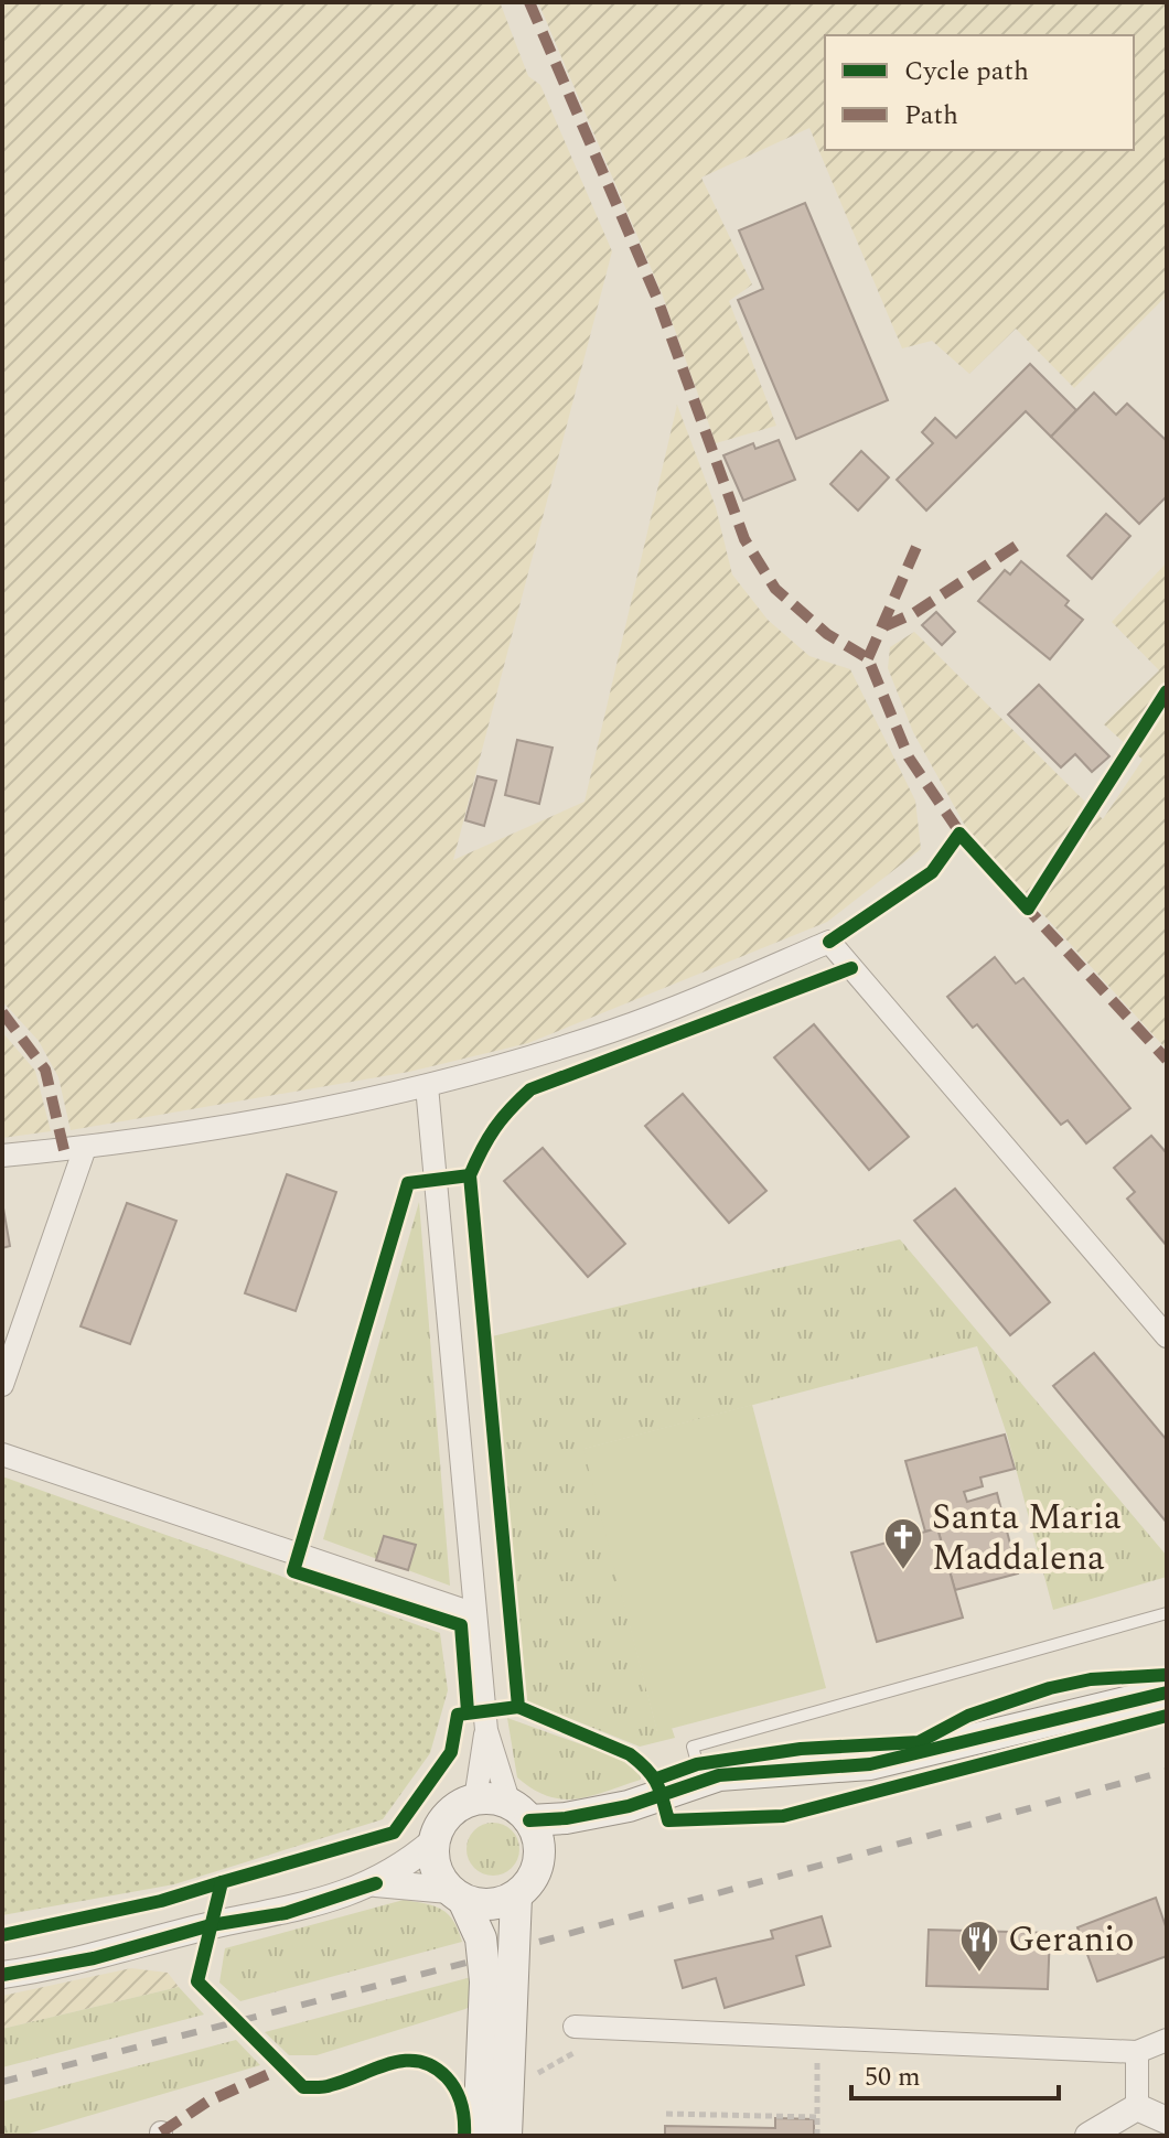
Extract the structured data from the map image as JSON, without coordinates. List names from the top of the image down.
{
  "places": {
    "church": ["Santa Maria Maddalena"],
    "restaurant": ["Geranio"]
  },
  "legend": ["Cycle path", "Path"],
  "scale_bar": "50 m"
}
